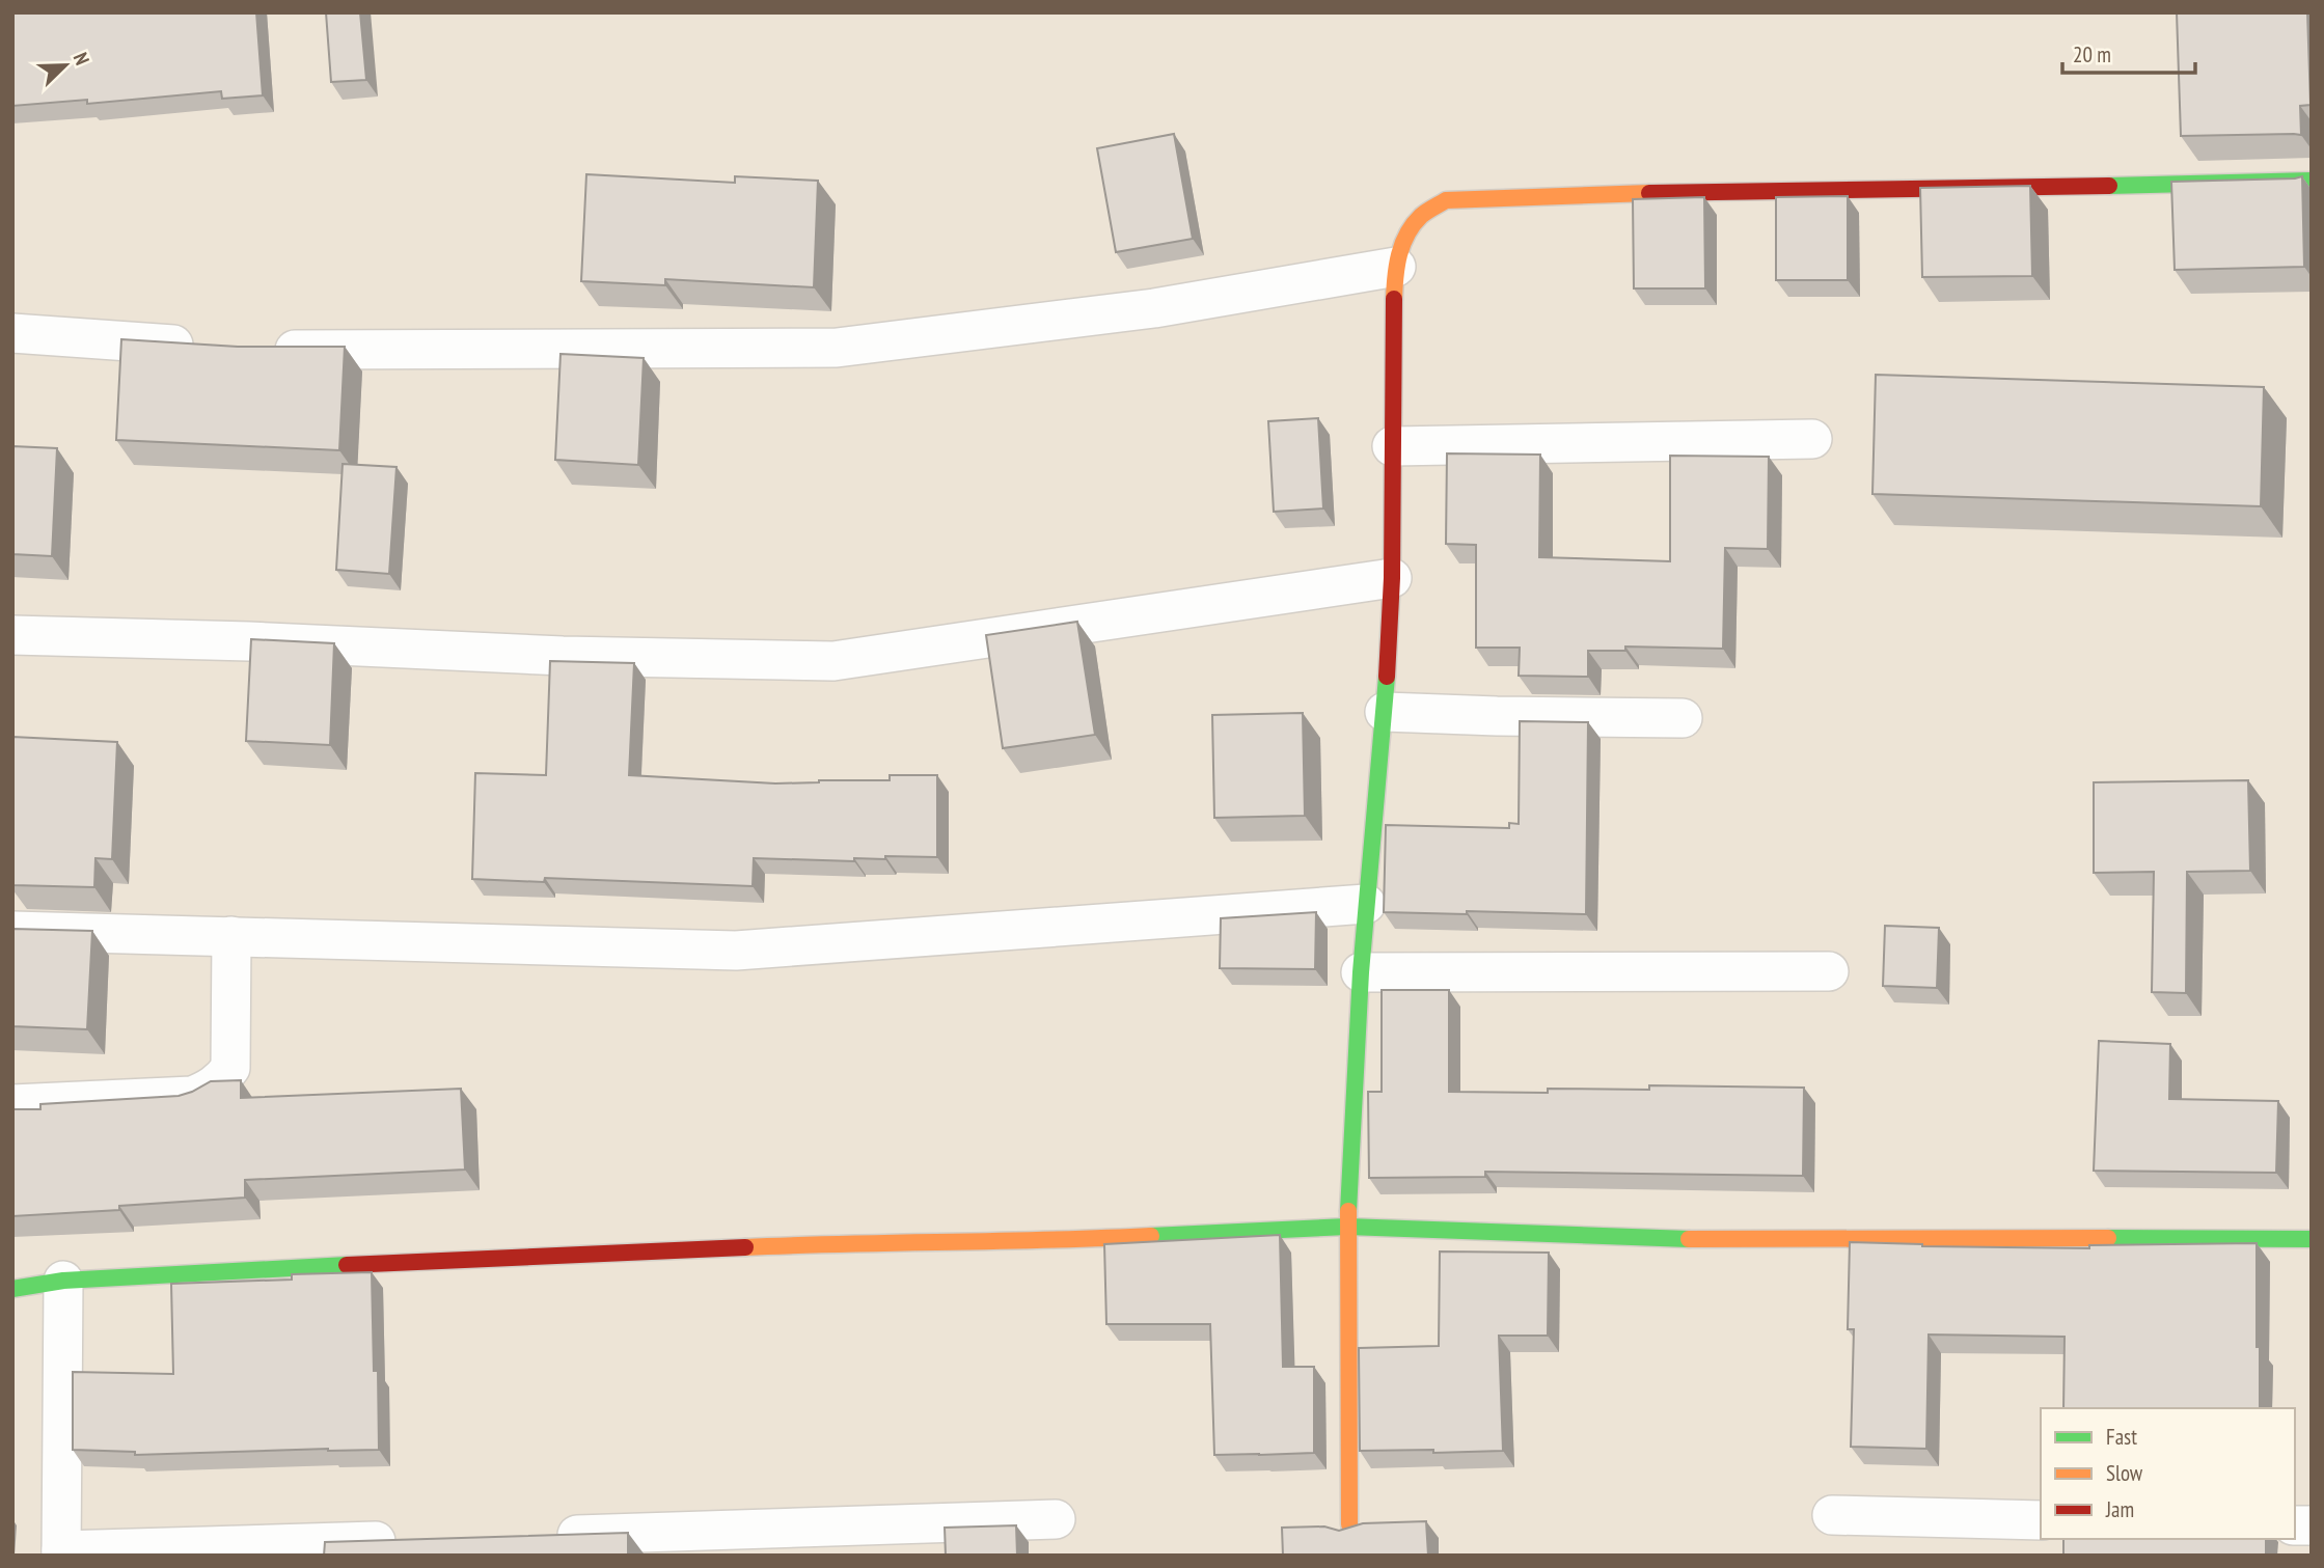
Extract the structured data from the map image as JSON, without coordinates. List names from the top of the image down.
{
  "legend": ["Fast", "Slow", "Jam"],
  "scale_bar": "20 m",
  "north": "top right"
}
